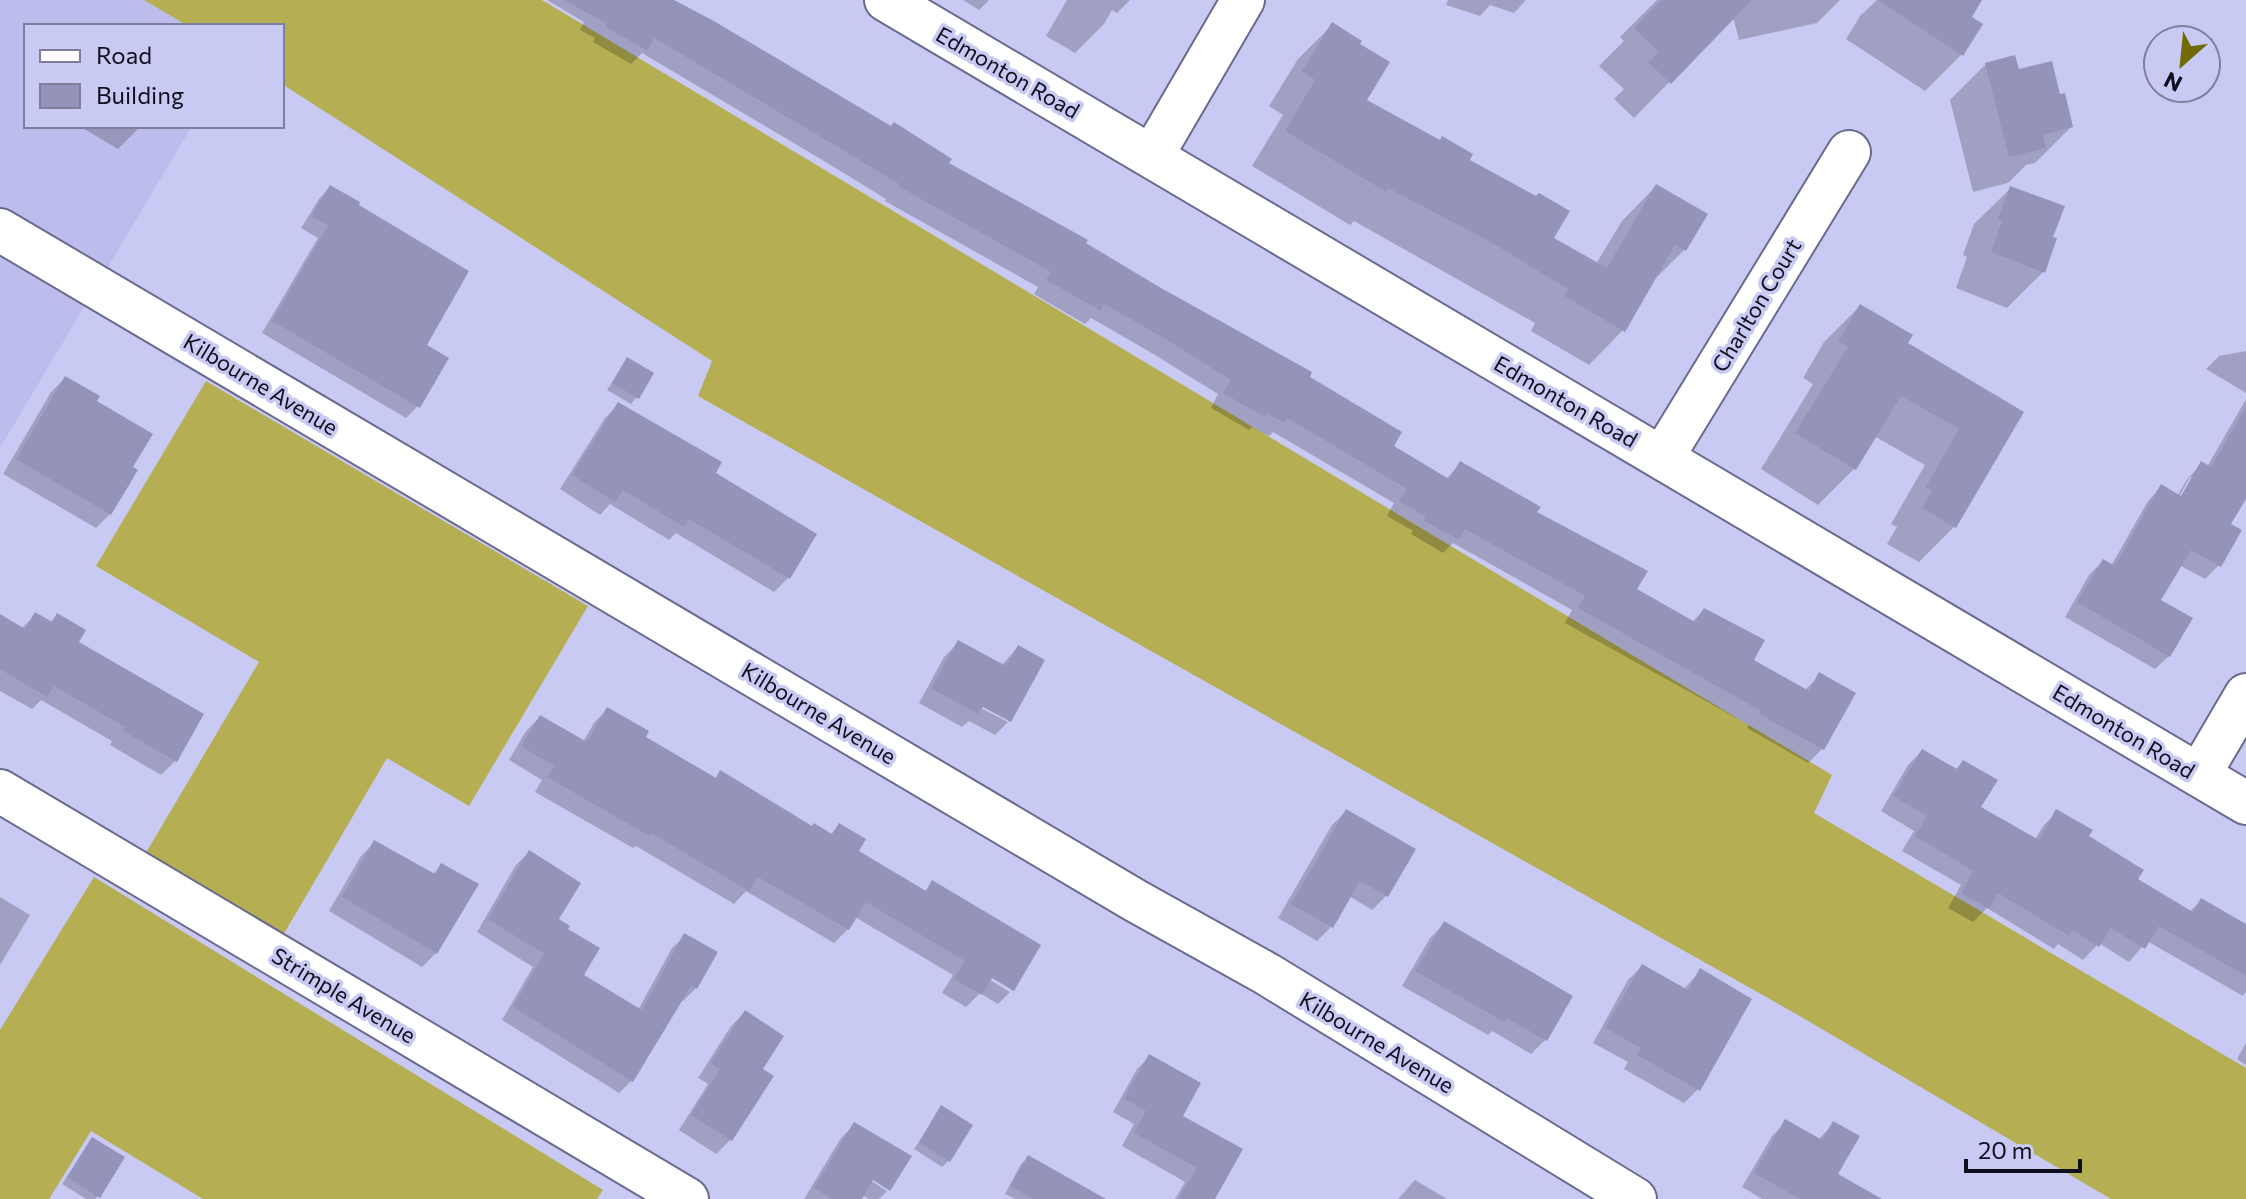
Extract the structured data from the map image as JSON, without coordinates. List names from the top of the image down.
{
  "streets": {
    "street": [
      "Edmonton Road",
      "Charlton Court",
      "Kilbourne Avenue",
      "Strimple Avenue"
    ]
  },
  "crossings": [
    ["Edmonton Road", "Charlton Court"]
  ],
  "legend": ["Road", "Building"],
  "scale_bar": "20 m",
  "north": "bottom left"
}
